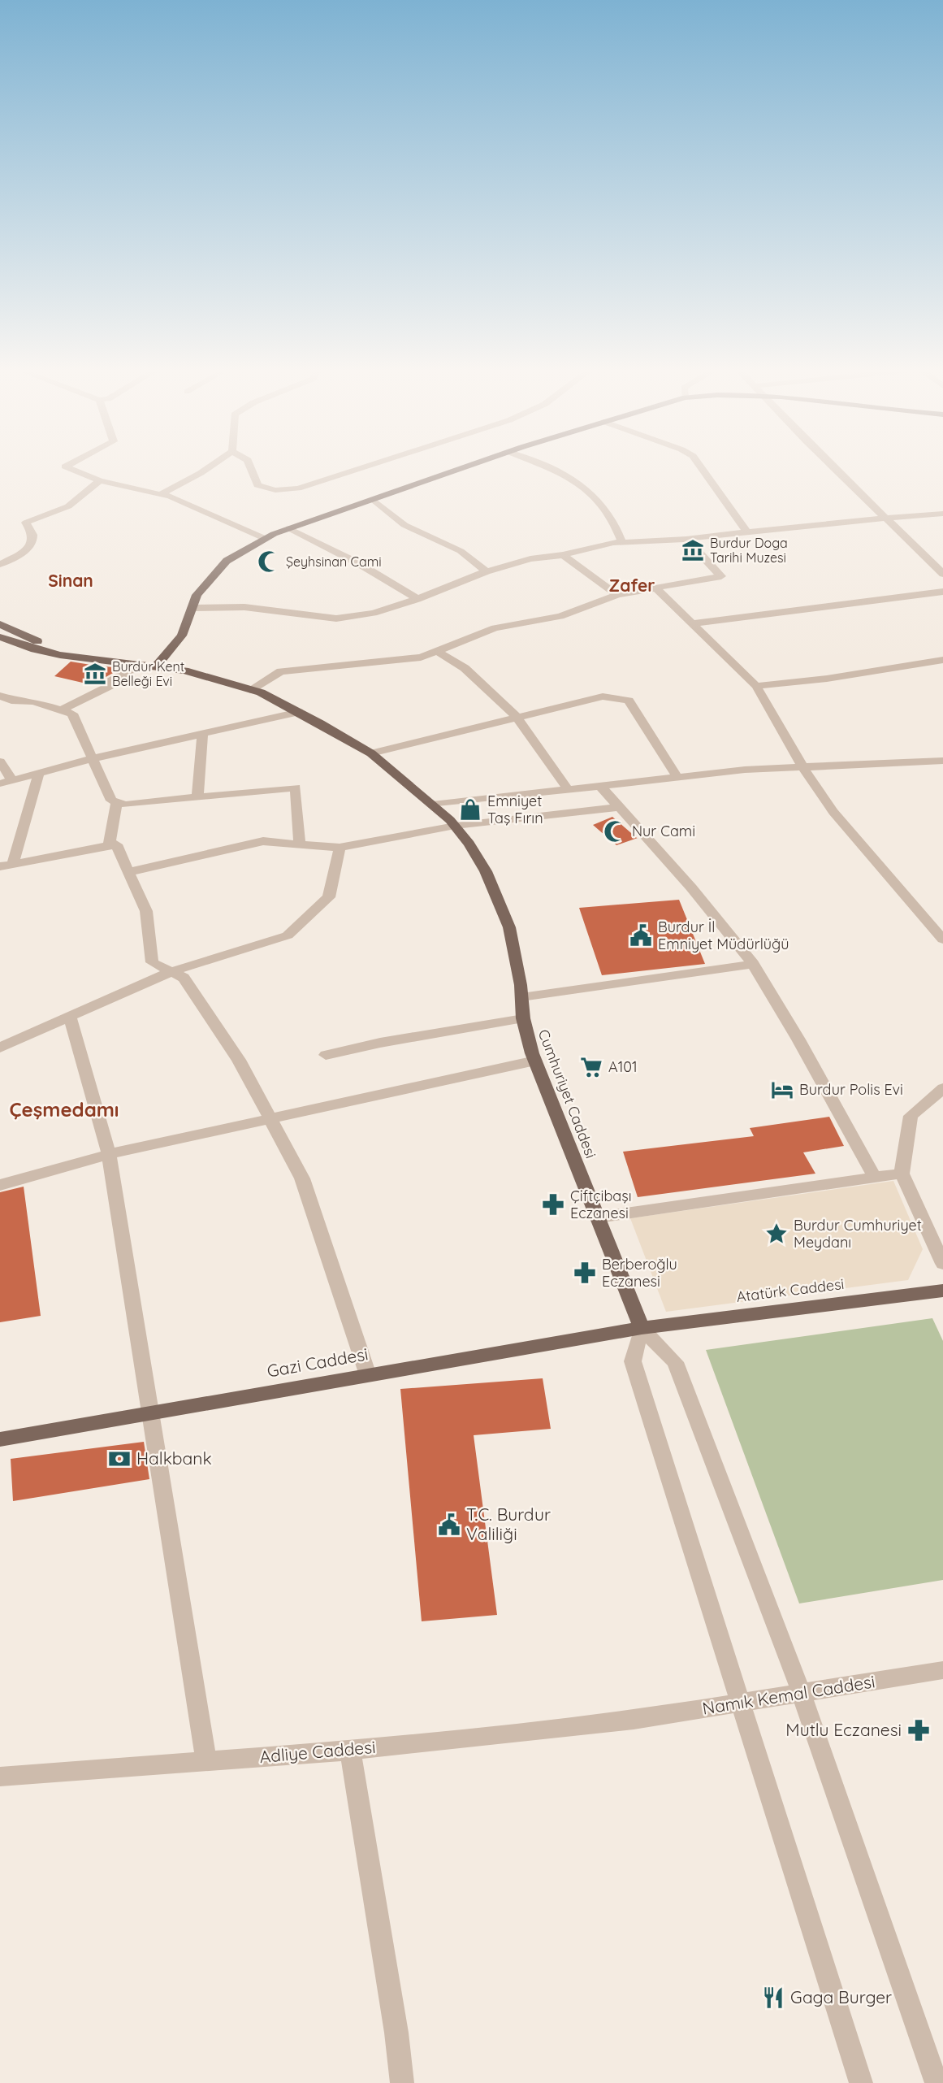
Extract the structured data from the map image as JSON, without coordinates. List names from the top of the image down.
{
  "streets": {
    "main road": ["Cumhuriyet Caddesi", "Atatürk Caddesi", "Gazi Caddesi"],
    "street": ["Namık Kemal Caddesi", "Adliye Caddesi"]
  },
  "crossings": [
    ["Cumhuriyet Caddesi", "Atatürk Caddesi"],
    ["Cumhuriyet Caddesi", "Gazi Caddesi"],
    ["Atatürk Caddesi", "Gazi Caddesi"],
    ["Namık Kemal Caddesi", "Adliye Caddesi"]
  ],
  "districts": ["Sinan", "Zafer", "Çeşmedamı"],
  "places": {
    "museum": ["Burdur Doga Tarihi Muzesi", "Burdur Kent Belleği Evi"],
    "mosque": ["Şeyhsinan Cami", "Nur Cami"],
    "shop": ["Emniyet Taş Fırın"],
    "public building": ["Burdur İl Emniyet Müdürlüğü", "T.C. Burdur Valiliği"],
    "supermarket": ["A101"],
    "hotel": ["Burdur Polis Evi"],
    "pharmacy": ["Çiftçibaşı Eczanesi", "Berberoğlu Eczanesi", "Mutlu Eczanesi"],
    "place": ["Burdur Cumhuriyet Meydanı"],
    "bank": ["Halkbank"],
    "restaurant": ["Gaga Burger"]
  }
}
